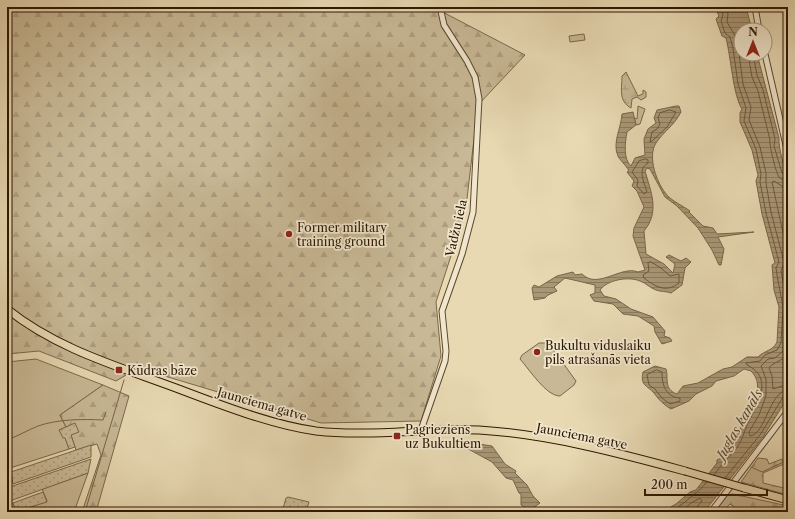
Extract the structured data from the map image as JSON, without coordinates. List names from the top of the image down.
{
  "streets": {
    "main road": ["Jaunciema gatve"],
    "street": ["Vadžu iela"]
  },
  "crossings": [
    ["Vadžu iela", "Jaunciema gatve"]
  ],
  "water": ["Juglas kanāls"],
  "places": {
    "other": ["Former military training ground", "Bukultu viduslaiku pils atrašanās vieta"],
    "transit": ["Kūdras bāze", "Pagrieziens uz Bukultiem"]
  },
  "scale_bar": "200 m",
  "north": "top"
}
